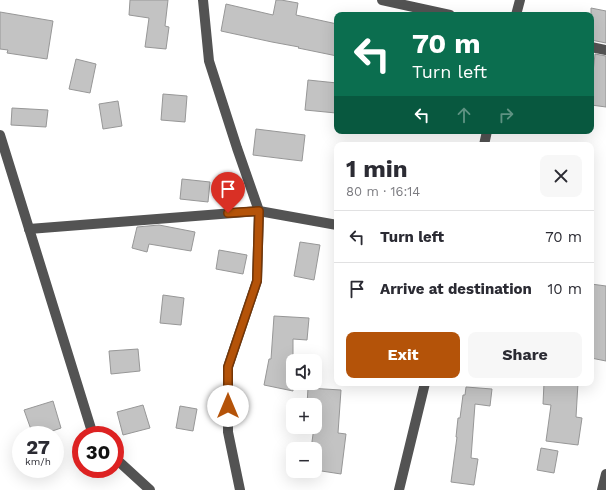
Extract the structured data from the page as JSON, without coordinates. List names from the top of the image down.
{
  "page": {
    "turn": ["70 m", "Turn left"],
    "heading": ["1 min", "80 m · 16:14"],
    "list": [
      {
        "name": "Turn left",
        "value": "70 m"
      },
      {
        "name": "Arrive at destination",
        "value": "10 m"
      }
    ],
    "buttons": ["Exit", "Share"],
    "map_buttons": ["+", "−"],
    "speed": "27 km/h",
    "limit": "30"
  }
}
